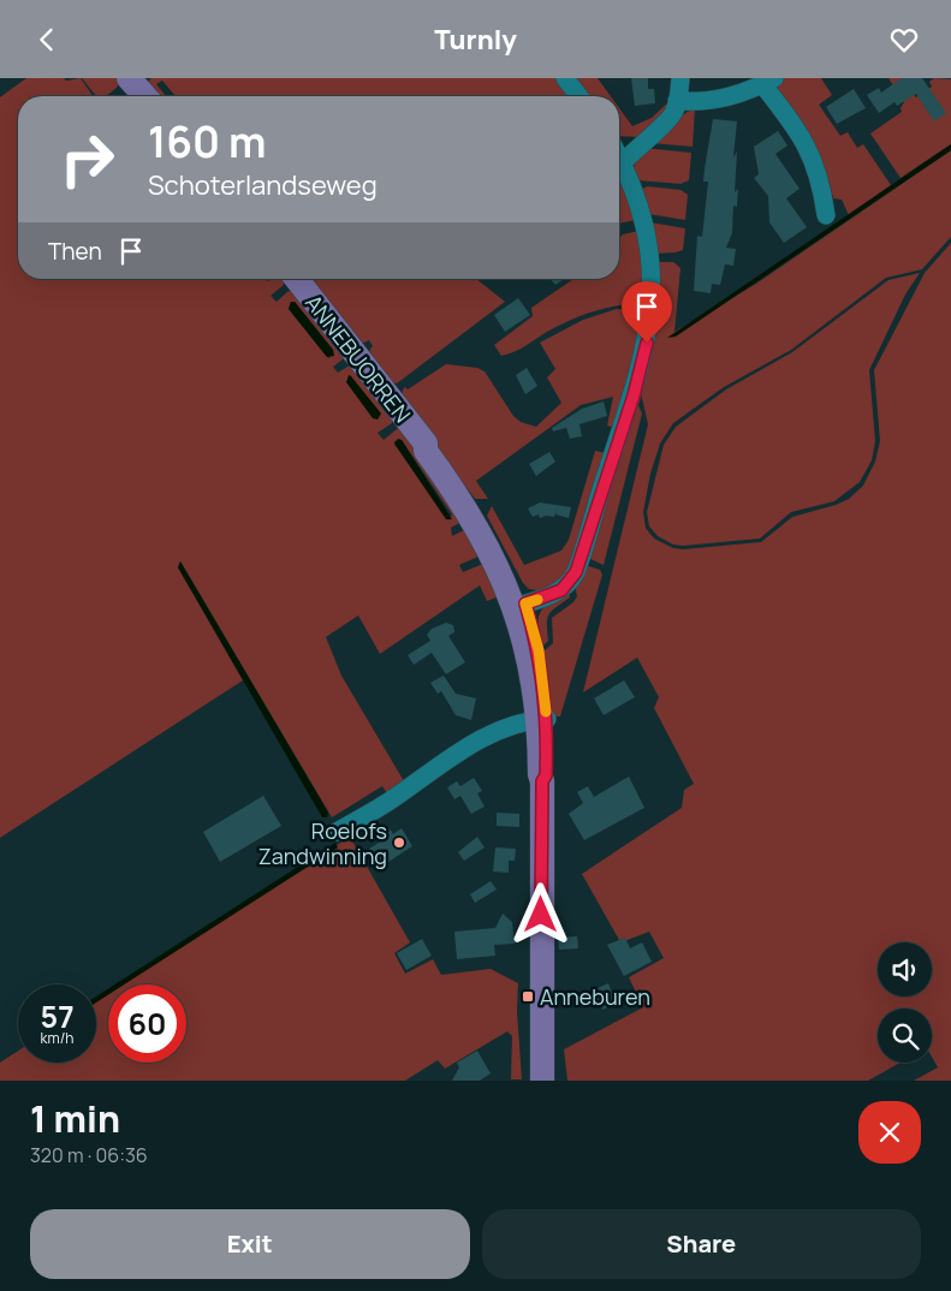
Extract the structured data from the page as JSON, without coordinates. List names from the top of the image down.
{
  "streets": {
    "main road": ["ANNEBUORREN"]
  },
  "places": {
    "other": ["Roelofs Zandwinning"],
    "transit": ["Anneburen"]
  },
  "page": {
    "header": "Turnly",
    "turn": ["160 m", "Schoterlandseweg"],
    "then": "Then",
    "speed": "57 km/h",
    "limit": "60",
    "heading": ["1 min", "320 m · 06:36"],
    "buttons": ["Exit", "Share"]
  }
}
